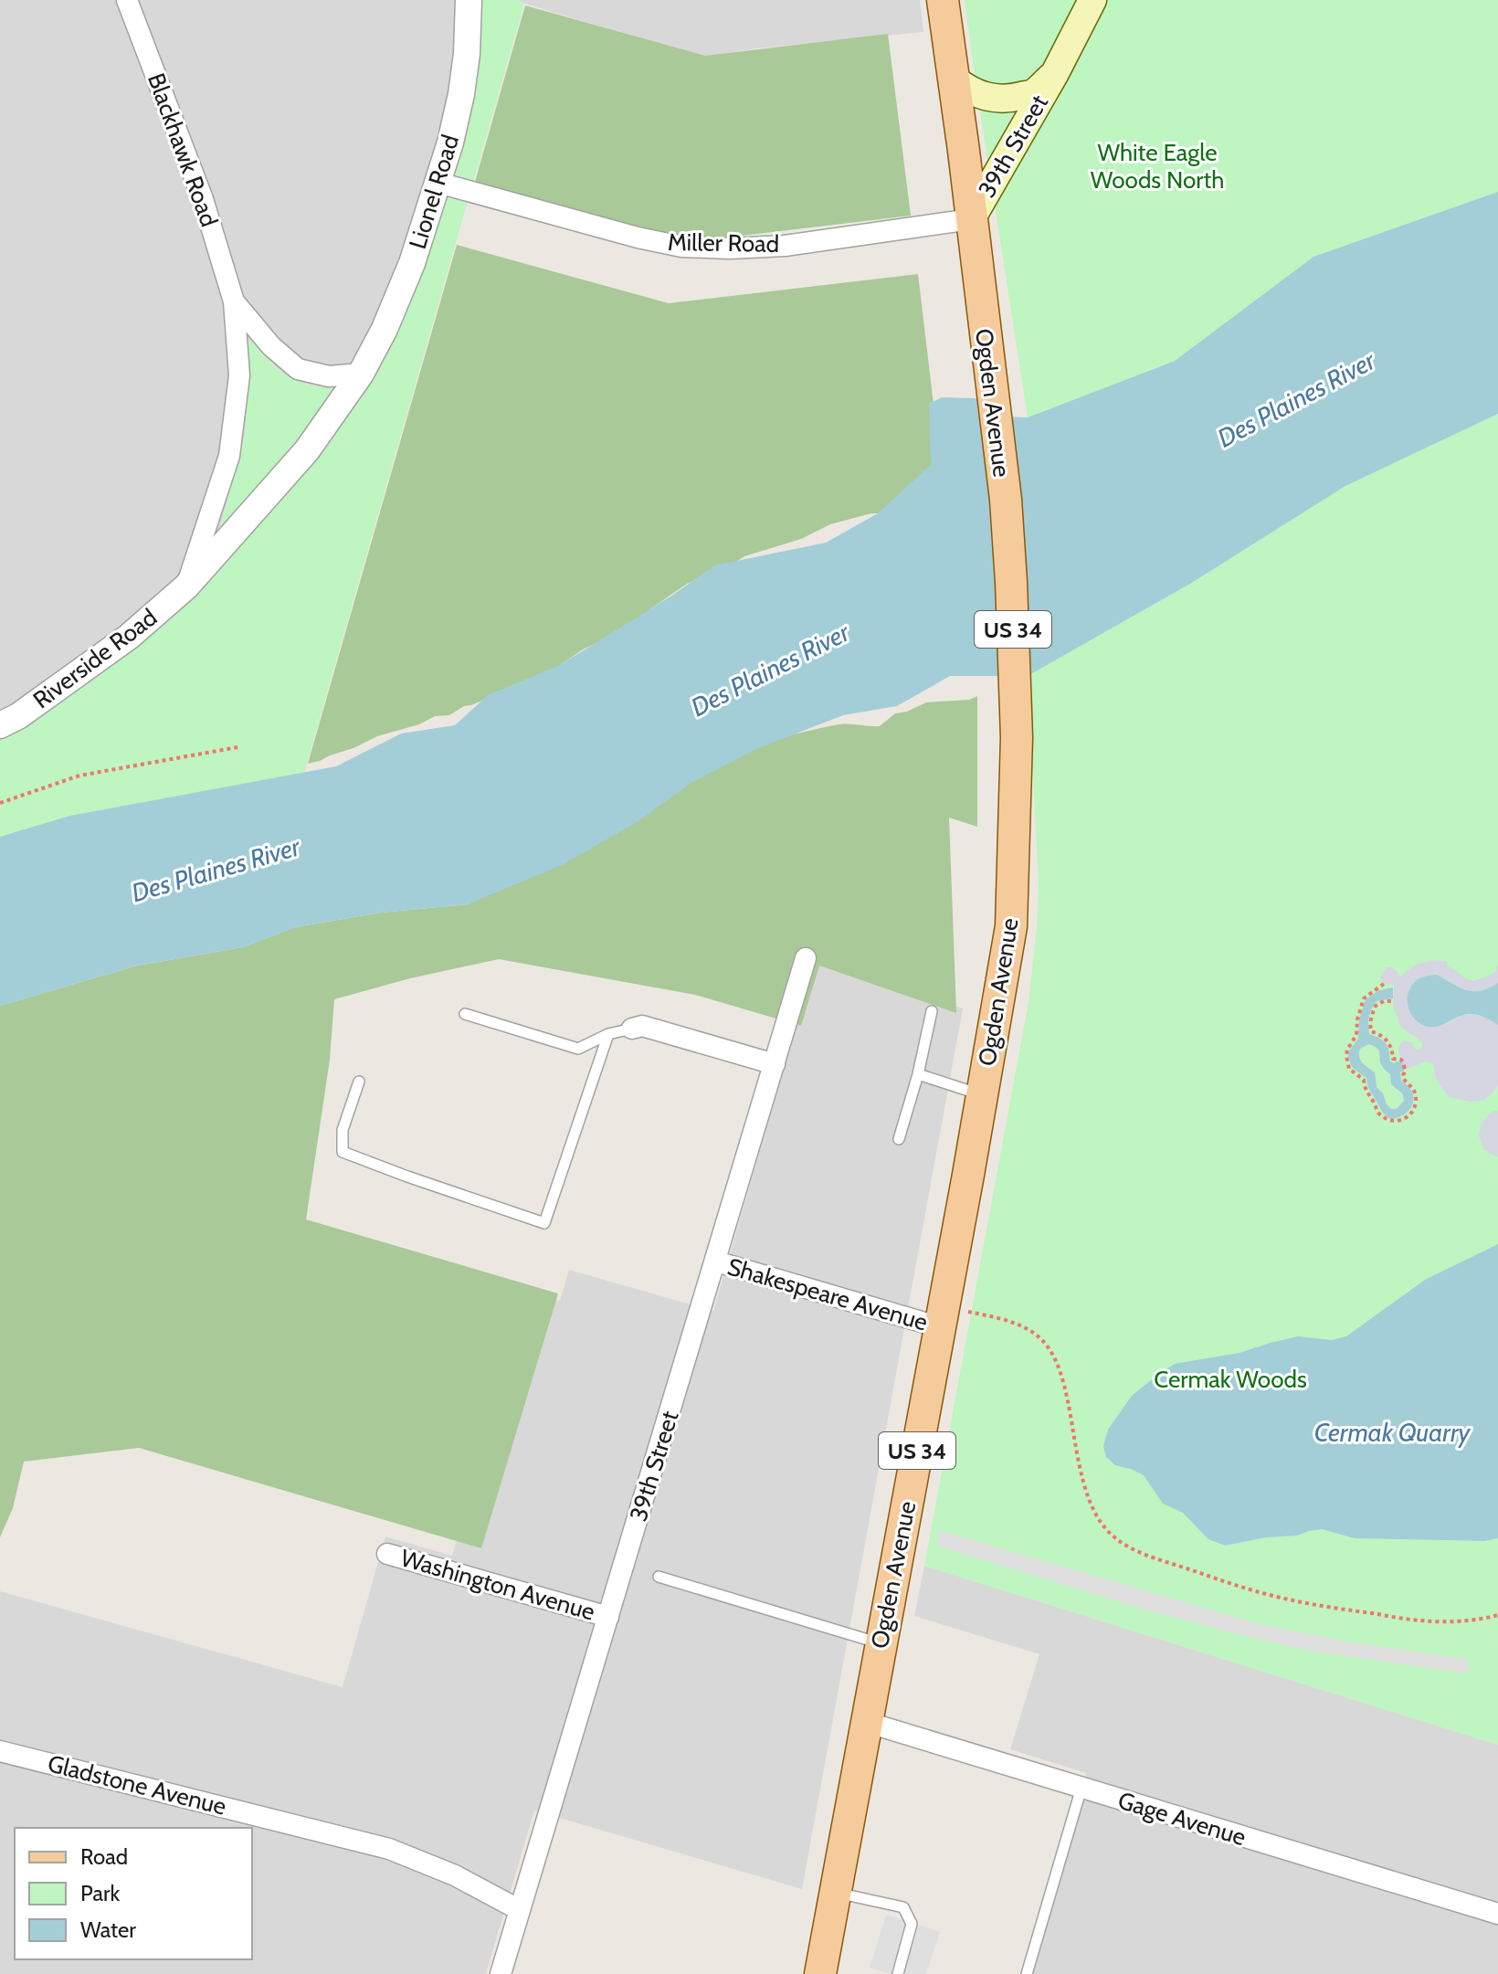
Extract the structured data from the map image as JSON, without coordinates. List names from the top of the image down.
{
  "streets": {
    "main road": ["39th Street", "Ogden Avenue", "US 34"],
    "street": [
      "Blackhawk Road",
      "Lionel Road",
      "Miller Road",
      "Riverside Road",
      "Shakespeare Avenue",
      "Washington Avenue",
      "Gladstone Avenue",
      "Gage Avenue"
    ]
  },
  "crossings": [
    ["39th Street", "Miller Road"],
    ["39th Street", "Ogden Avenue"],
    ["39th Street", "Shakespeare Avenue"],
    ["39th Street", "Washington Avenue"],
    ["39th Street", "Gladstone Avenue"],
    ["Blackhawk Road", "Lionel Road"],
    ["Blackhawk Road", "Riverside Road"],
    ["Lionel Road", "Miller Road"],
    ["Lionel Road", "Riverside Road"],
    ["Miller Road", "Ogden Avenue"],
    ["Ogden Avenue", "Shakespeare Avenue"],
    ["Ogden Avenue", "Gage Avenue"]
  ],
  "water": ["Des Plaines River", "Cermak Quarry"],
  "parks": ["White Eagle Woods North", "Cermak Woods"],
  "legend": ["Road", "Park", "Water"]
}
